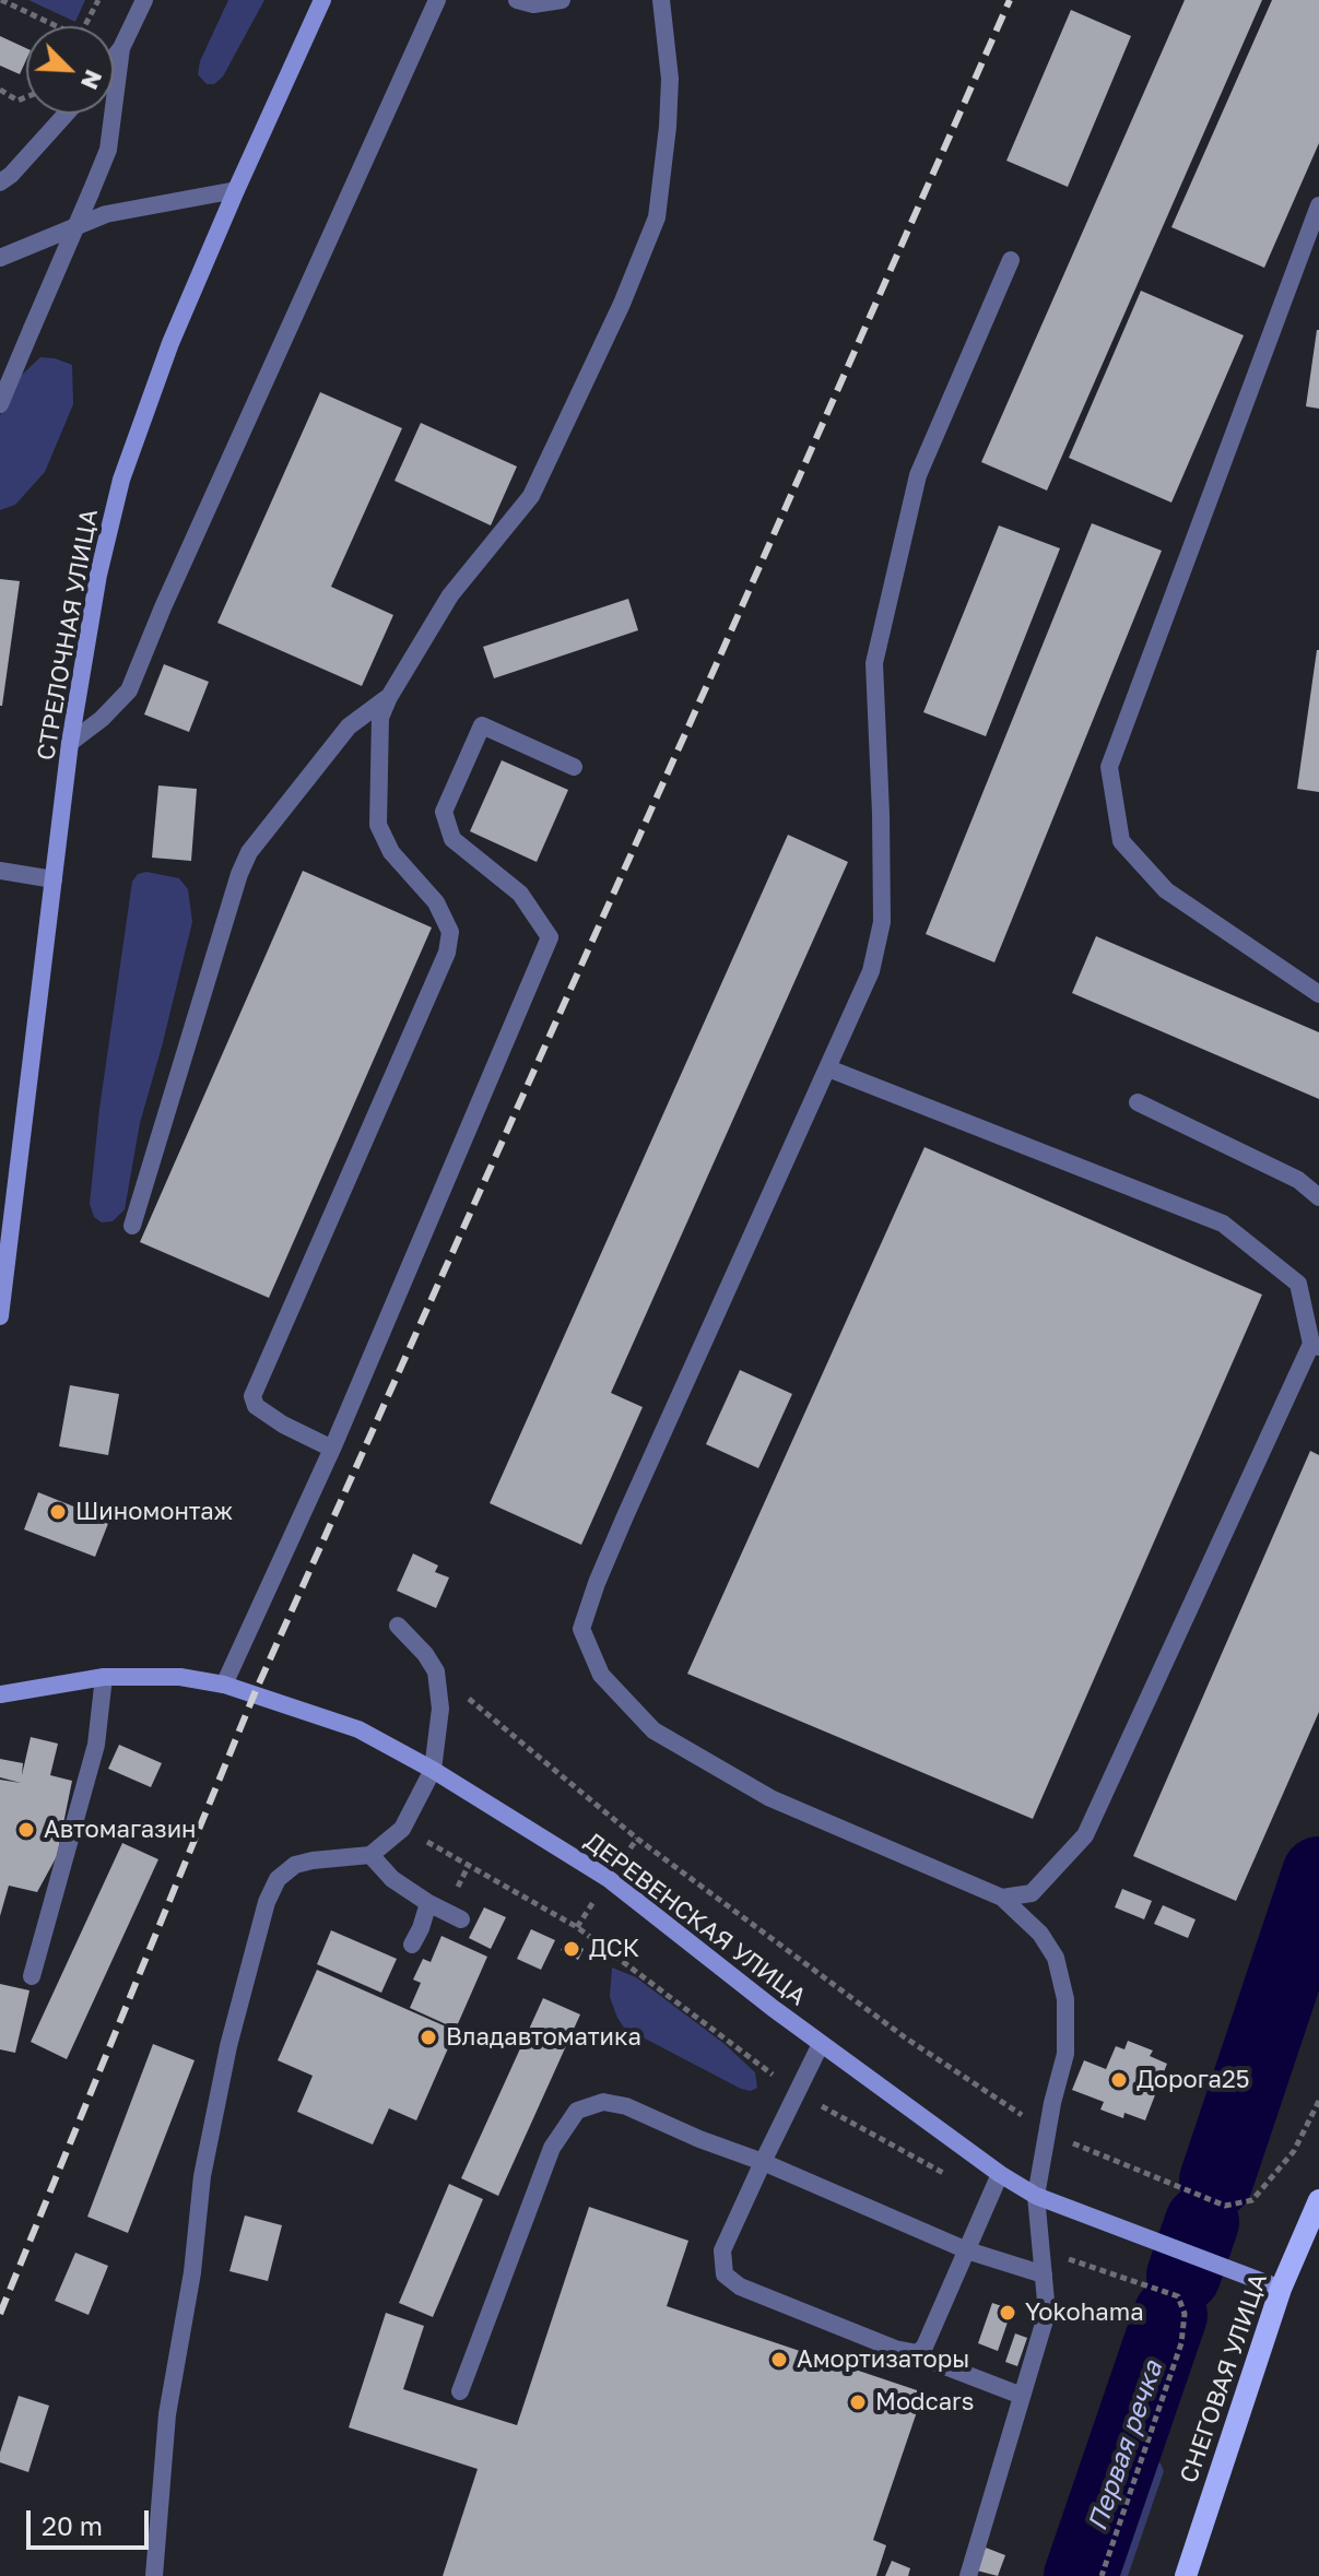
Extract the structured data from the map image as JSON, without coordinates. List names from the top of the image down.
{
  "streets": {
    "main road": ["СТРЕЛОЧНАЯ УЛИЦА", "ДЕРЕВЕНСКАЯ УЛИЦА", "СНЕГОВАЯ УЛИЦА"]
  },
  "crossings": [
    ["ДЕРЕВЕНСКАЯ УЛИЦА", "СНЕГОВАЯ УЛИЦА"]
  ],
  "water": ["Первая речка"],
  "places": [
    "Шиномонтаж",
    "Автомагазин",
    "ДСК",
    "Владавтоматика",
    "Дорога25",
    "Yokohama",
    "Амортизаторы",
    "Modcars"
  ],
  "scale_bar": "20 m",
  "north": "bottom right"
}
